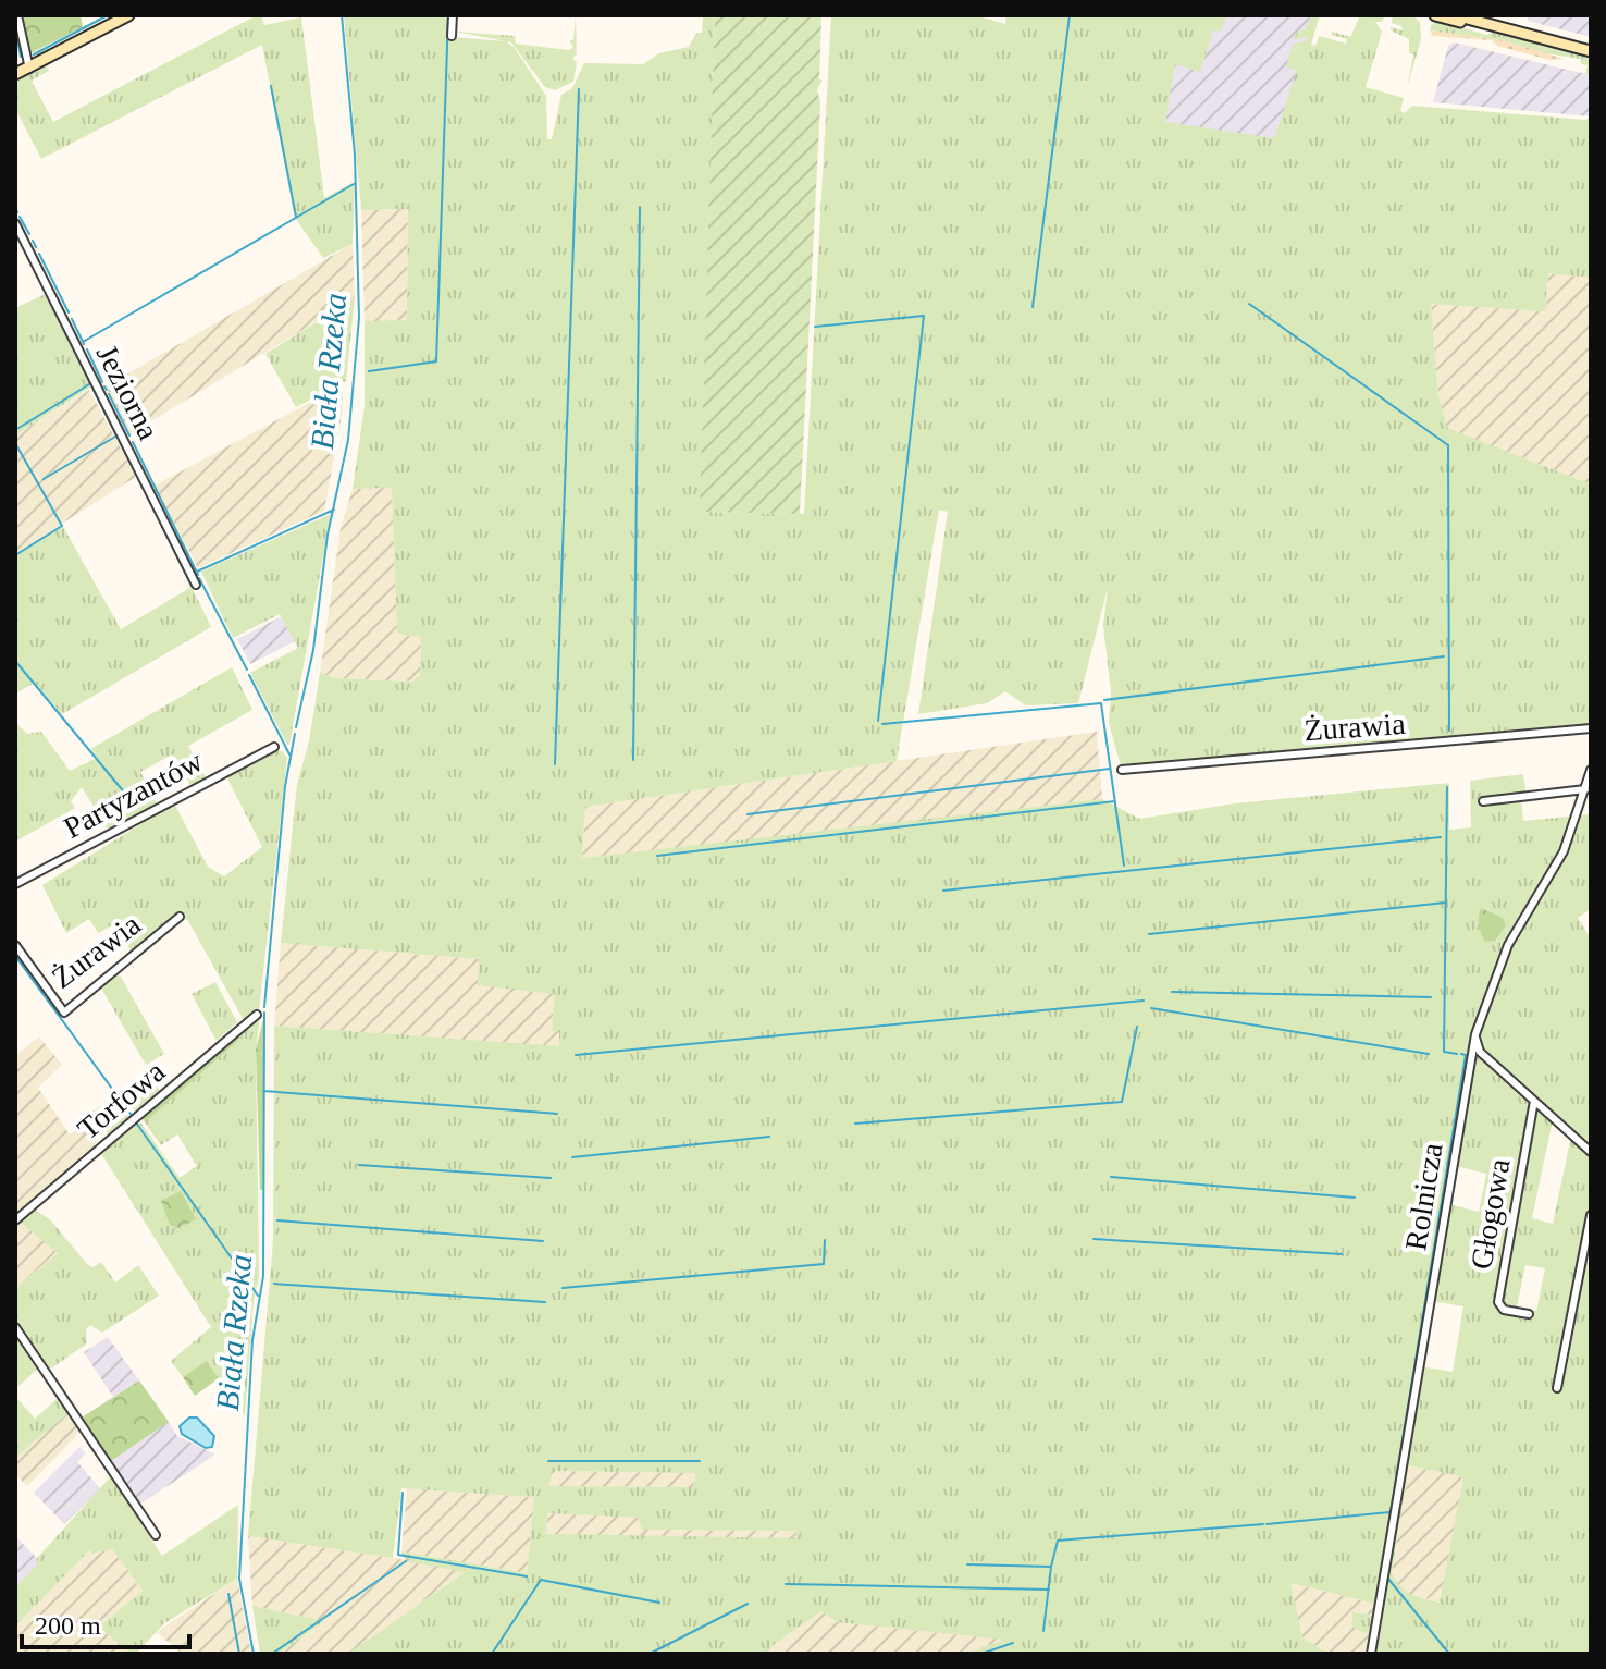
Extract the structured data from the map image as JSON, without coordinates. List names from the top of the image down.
{
  "streets": {
    "street": [
      "Jeziorna",
      "Żurawia",
      "Partyzantów",
      "Torfowa",
      "Rolnicza",
      "Głogowa"
    ]
  },
  "water": ["Biała Rzeka"],
  "scale_bar": "200 m"
}
